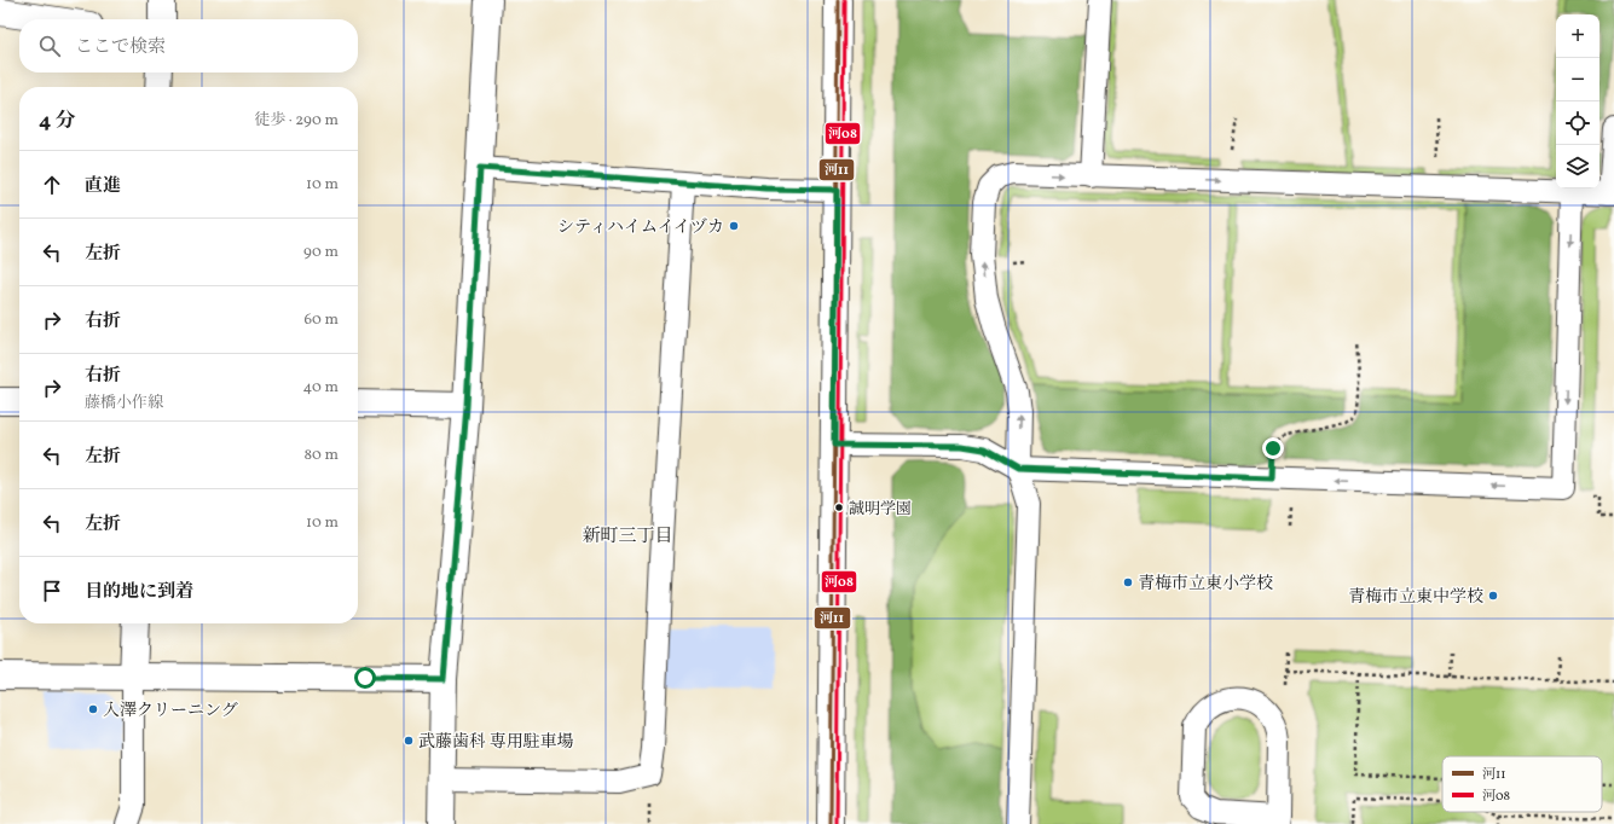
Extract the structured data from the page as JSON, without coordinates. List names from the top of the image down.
{
  "districts": ["新町三丁目"],
  "places": [
    "シティハイムイイヅカ",
    "誠明学園",
    "青梅市立東小学校",
    "青梅市立東中学校",
    "入澤クリーニング",
    "武藤歯科 専用駐車場"
  ],
  "lines": ["transit line 河11", "transit line 河08"],
  "legend": ["河11", "河08"],
  "page": {
    "map_buttons": ["+", "−"],
    "search": "ここで検索",
    "heading": ["4 分", "徒歩 · 290 m"],
    "list": [
      ["直進", "10 m"],
      ["左折", "90 m"],
      ["右折", "60 m"],
      ["右折", "藤橋小作線", "40 m"],
      ["左折", "80 m"],
      ["左折", "10 m"],
      "目的地に到着"
    ]
  }
}
